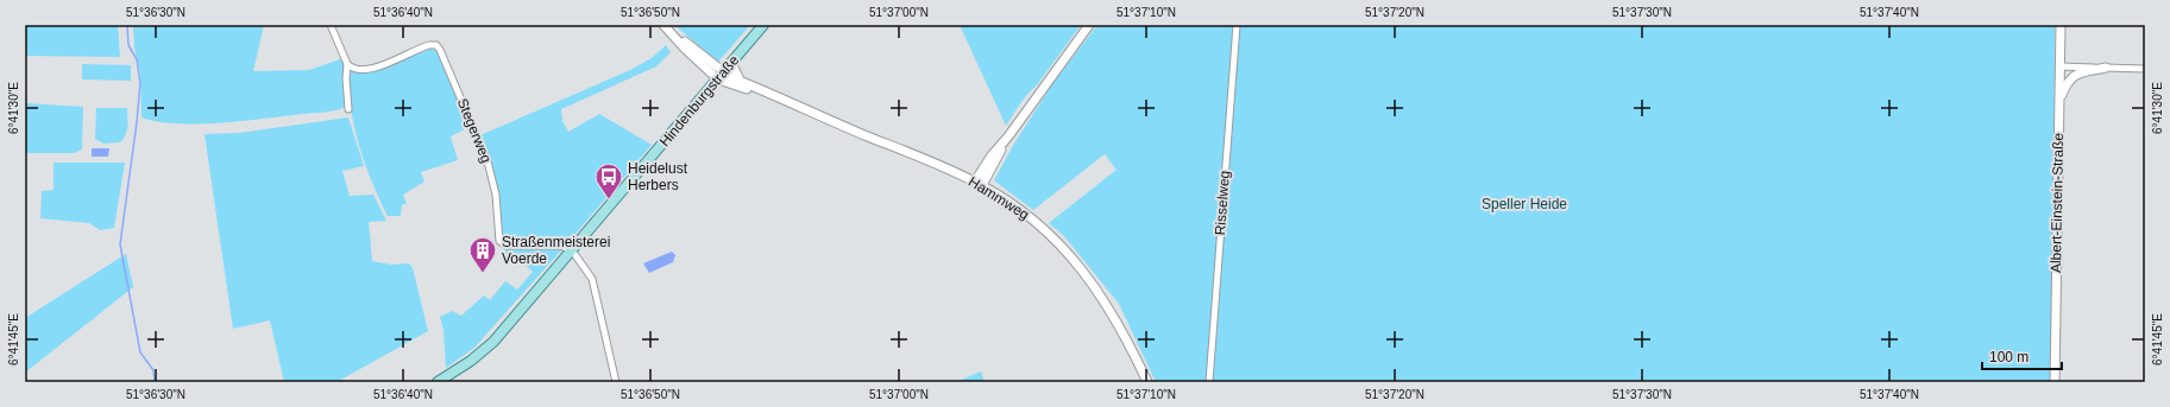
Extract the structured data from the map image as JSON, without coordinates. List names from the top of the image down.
{
  "streets": {
    "main road": ["Hindenburgstraße", "Hammweg", "Albert-Einstein-Straße"],
    "street": ["Stegerweg", "Risselweg"]
  },
  "crossings": [
    ["Hindenburgstraße", "Stegerweg"],
    ["Hindenburgstraße", "Hammweg"]
  ],
  "parks": ["Speller Heide"],
  "places": {
    "bus stop": ["Heidelust Herbers"],
    "building": ["Straßenmeisterei Voerde"]
  },
  "scale_bar": "100 m",
  "coordinates": [
    "51°36'30\"N",
    "51°36'40\"N",
    "51°36'50\"N",
    "51°37'00\"N",
    "51°37'10\"N",
    "51°37'20\"N",
    "51°37'30\"N",
    "51°37'40\"N",
    "6°41'30\"E",
    "6°41'45\"E"
  ]
}
